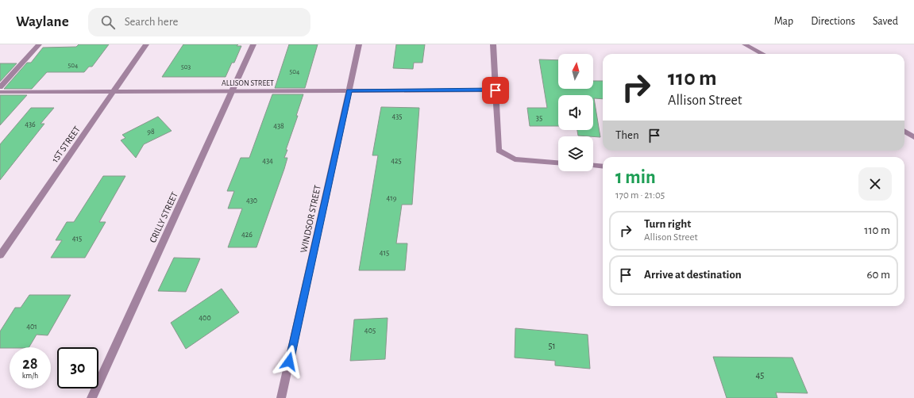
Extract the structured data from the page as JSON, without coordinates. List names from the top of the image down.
{
  "streets": {
    "street": [
      "ALLISON STREET",
      "1ST STREET",
      "CRILLY STREET",
      "WINDSOR STREET"
    ]
  },
  "crossings": [
    ["ALLISON STREET", "1ST STREET"],
    ["ALLISON STREET", "CRILLY STREET"],
    ["ALLISON STREET", "WINDSOR STREET"]
  ],
  "house_numbers": [
    "504",
    "503",
    "504",
    "435",
    "35",
    "436",
    "438",
    "98",
    "434",
    "425",
    "419",
    "430",
    "426",
    "415",
    "415",
    "400",
    "401",
    "405",
    "51",
    "45"
  ],
  "north": "top",
  "page": {
    "header": "Waylane",
    "search": "Search here",
    "nav": ["Map", "Directions", "Saved"],
    "turn": ["110 m", "Allison Street"],
    "then": "Then",
    "heading": ["1 min", "170 m · 21:05"],
    "list": [
      {
        "name": "Turn right",
        "note": "Allison Street",
        "value": "110 m"
      },
      {
        "name": "Arrive at destination",
        "value": "60 m"
      }
    ],
    "speed": "28 km/h",
    "limit": "30"
  }
}
